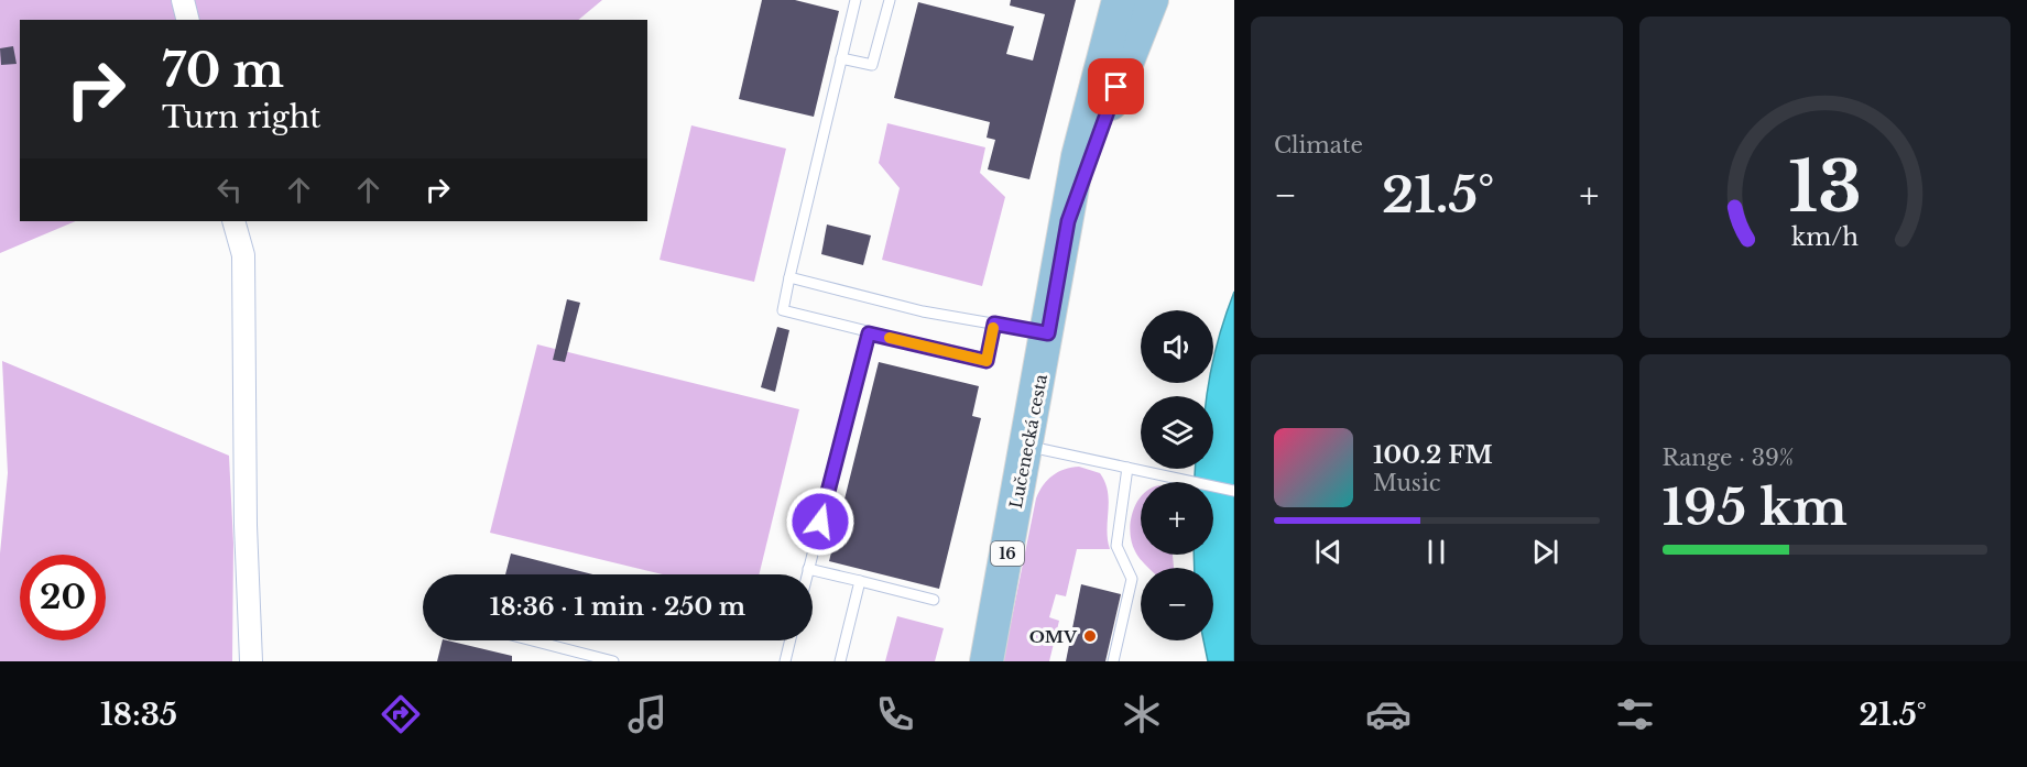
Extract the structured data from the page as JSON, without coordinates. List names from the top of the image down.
{
  "streets": {
    "main road": ["Lučenecká cesta", "16"]
  },
  "places": ["OMV"],
  "page": {
    "tile": [
      "Climate",
      ["Range · 39%", "195 km"]
    ],
    "turn": ["70 m", "Turn right"],
    "heat": ["−", "21.5°", "+"],
    "map_buttons": ["+", "−"],
    "song": ["100.2 FM", "Music"],
    "limit": "20",
    "trip": "18:36 · 1 min · 250 m",
    "tabs": ["18:35", "21.5°"],
    "gauge": ["13", "km/h"]
  }
}
